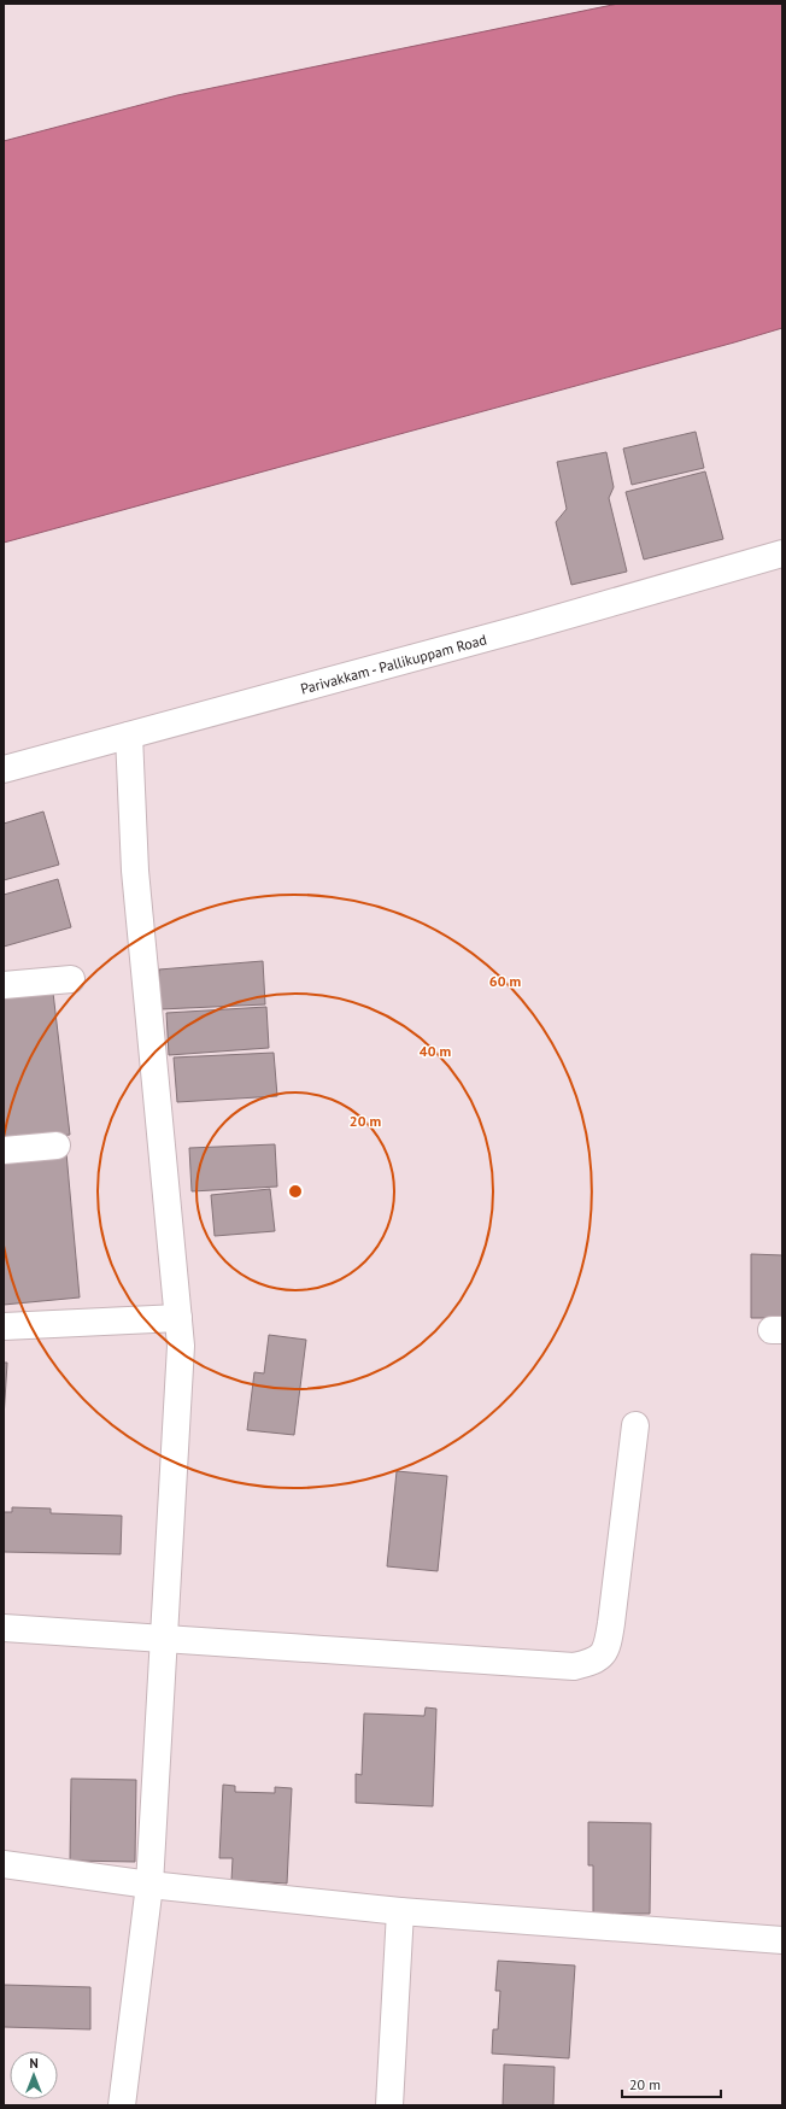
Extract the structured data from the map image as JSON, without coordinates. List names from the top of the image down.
{
  "streets": {
    "street": ["Parivakkam - Pallikuppam Road"]
  },
  "scale_bar": "20 m",
  "north": "top",
  "rings": ["60 m", "40 m", "20 m"]
}
